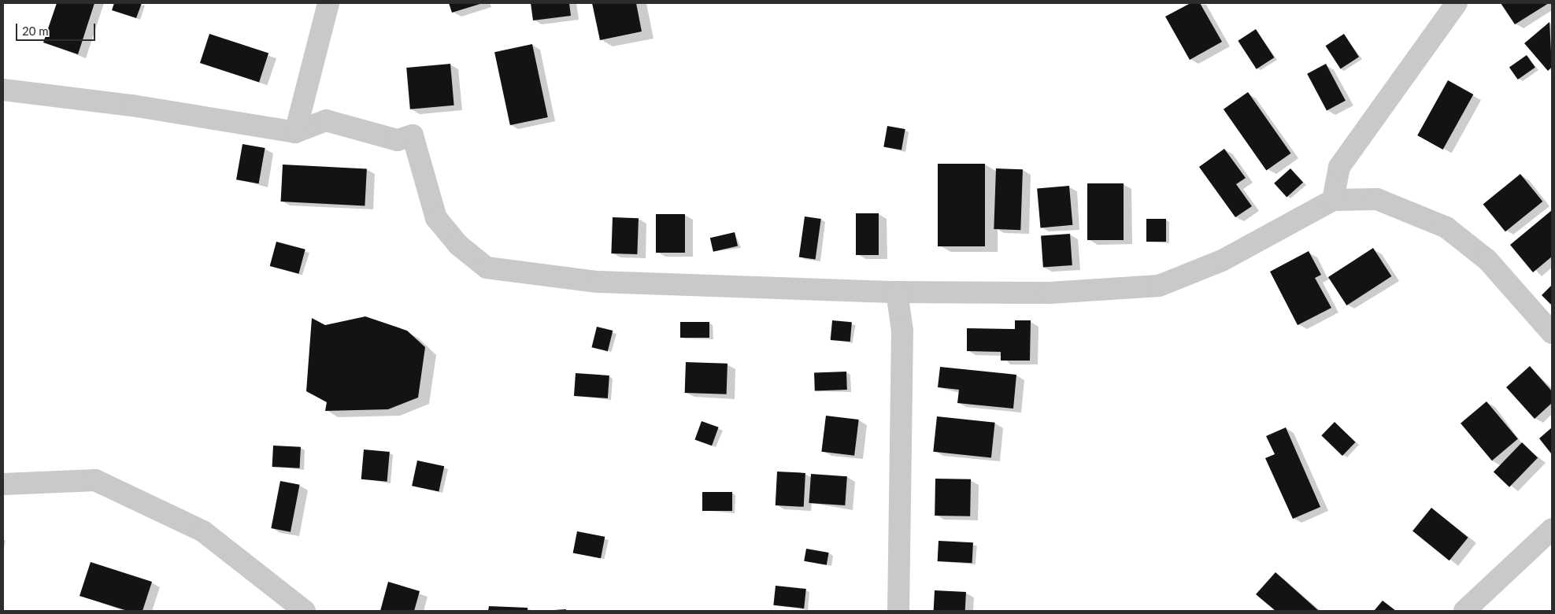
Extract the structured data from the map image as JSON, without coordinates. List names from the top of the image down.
{
  "scale_bar": "20 m"
}
